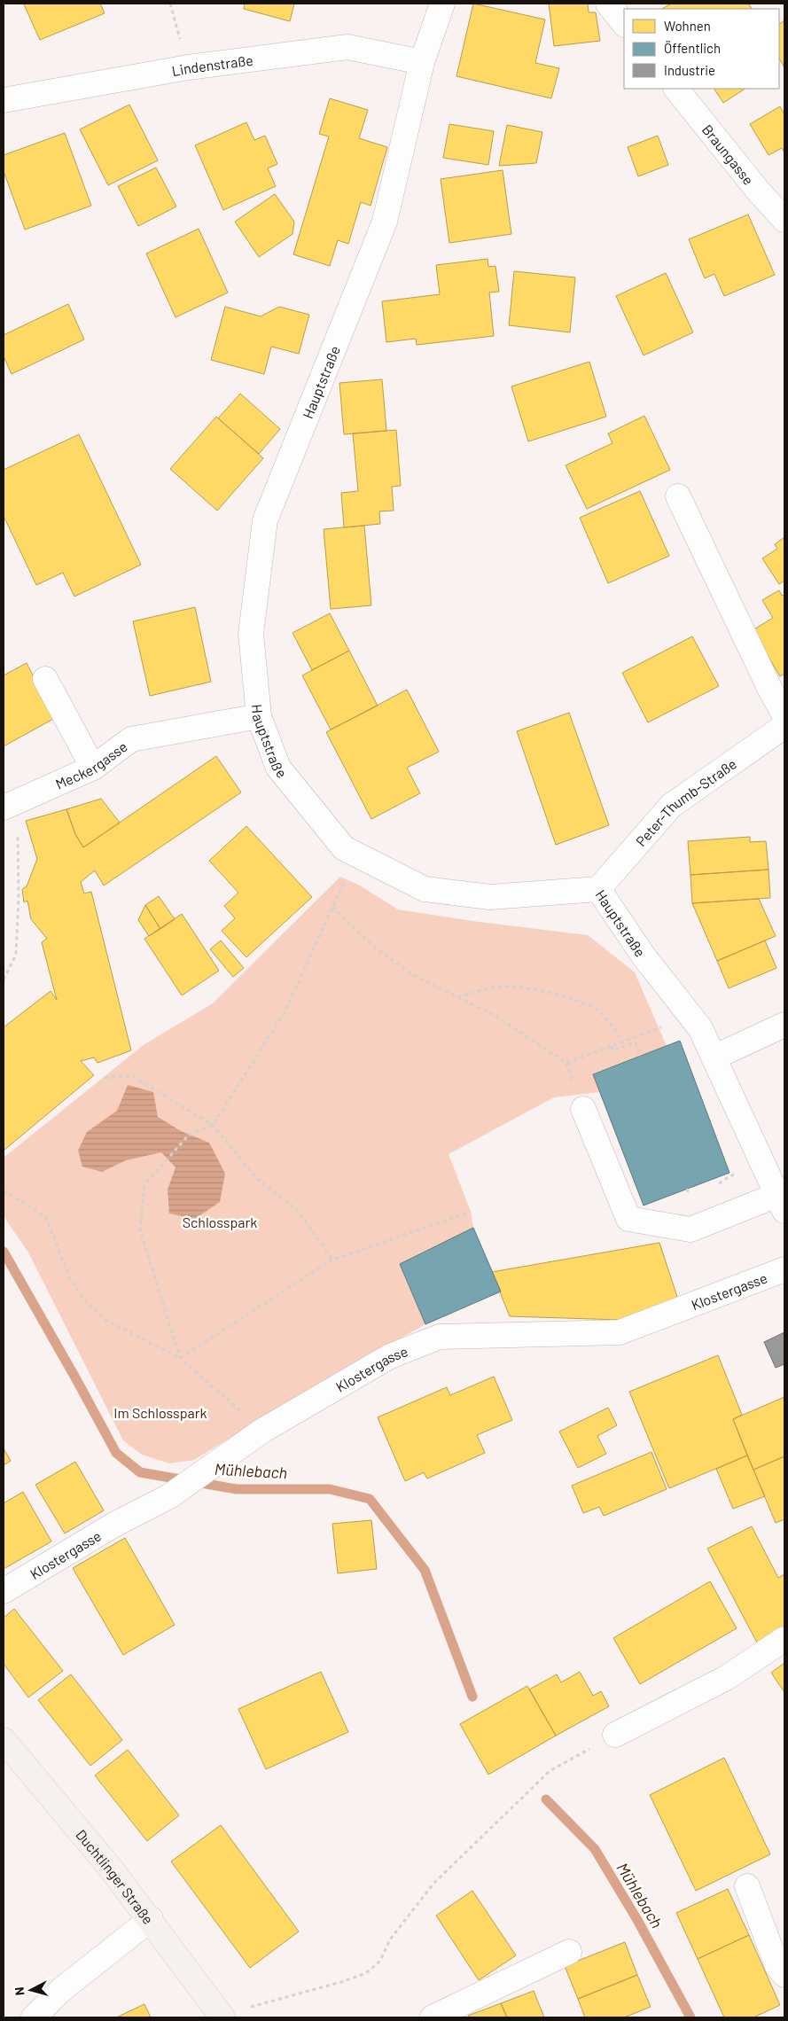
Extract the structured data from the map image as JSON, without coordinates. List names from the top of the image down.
{
  "streets": {
    "main road": ["Duchtlinger Straße"],
    "street": [
      "Lindenstraße",
      "Braungasse",
      "Hauptstraße",
      "Meckergasse",
      "Peter-Thumb-Straße",
      "Klostergasse"
    ]
  },
  "crossings": [
    ["Lindenstraße", "Hauptstraße"],
    ["Hauptstraße", "Meckergasse"],
    ["Hauptstraße", "Peter-Thumb-Straße"]
  ],
  "water": ["Mühlebach"],
  "parks": ["Schlosspark", "Im Schlosspark"],
  "legend": ["Wohnen", "Öffentlich", "Industrie"],
  "north": "left"
}
